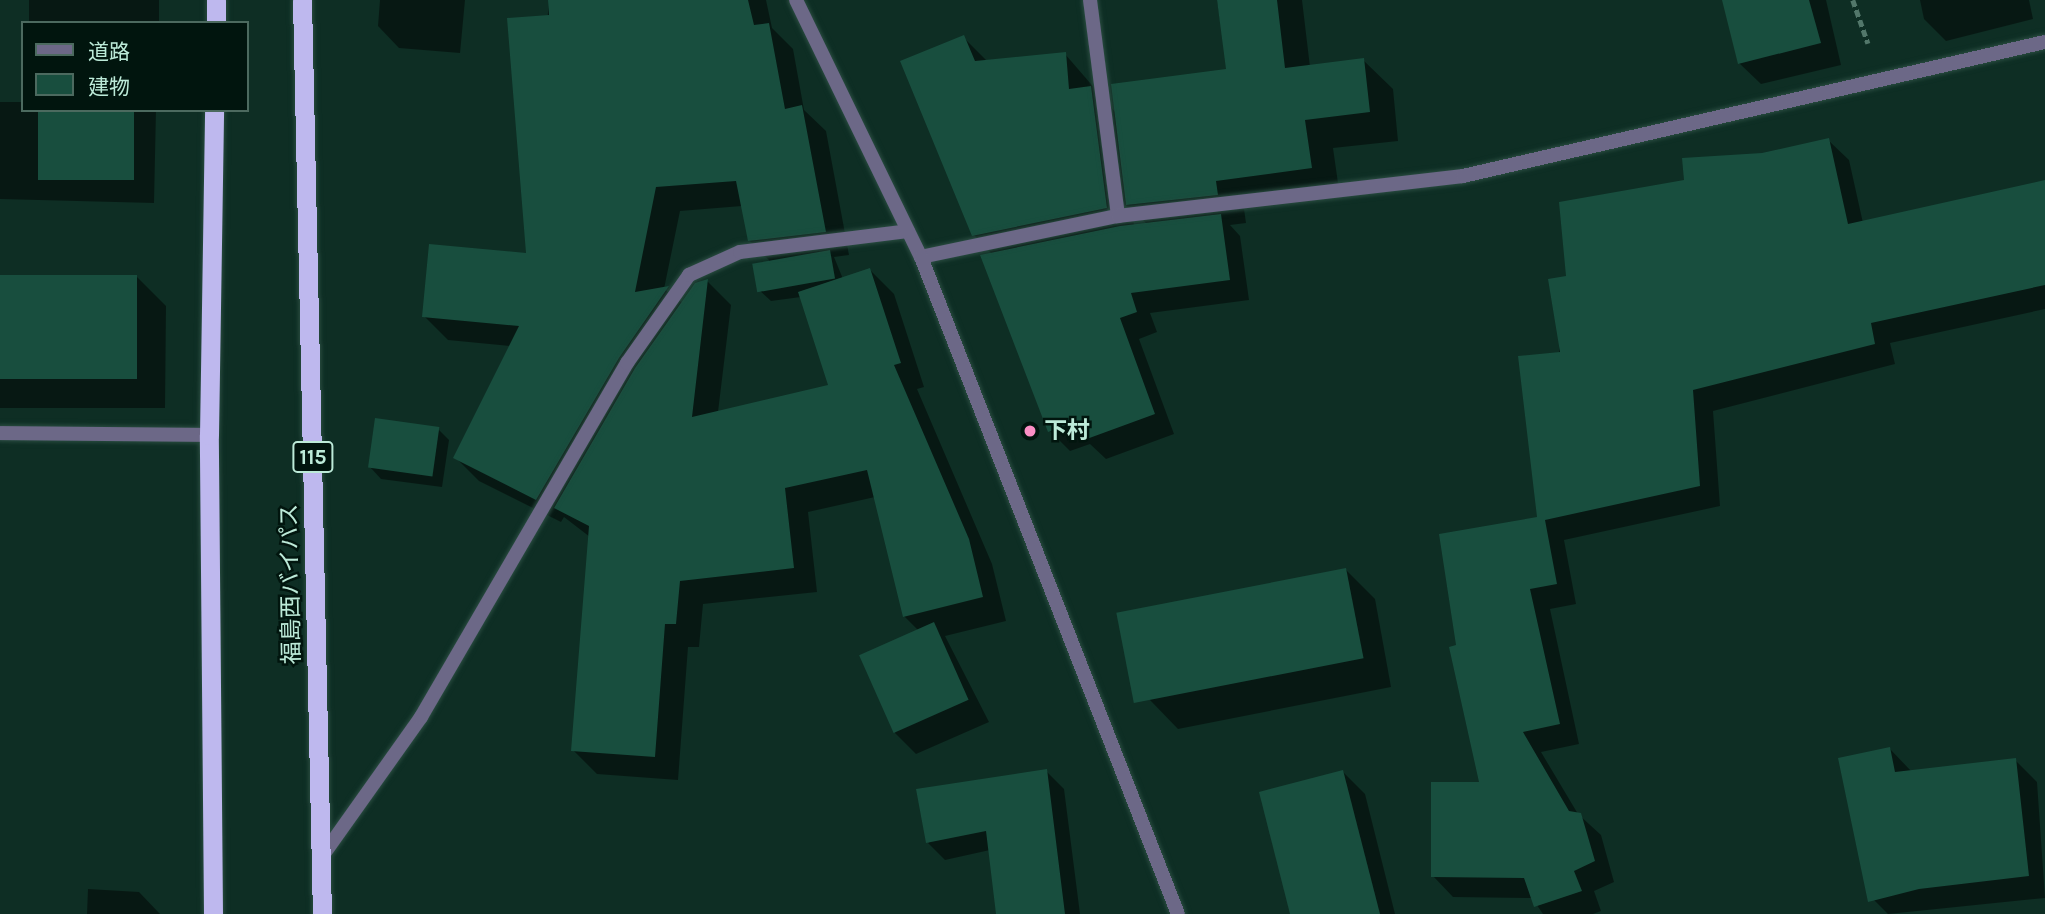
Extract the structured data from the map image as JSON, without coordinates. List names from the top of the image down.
{
  "streets": {
    "highway": ["115", "福島西バイパス"]
  },
  "places": ["下村"],
  "legend": ["道路", "建物"]
}
